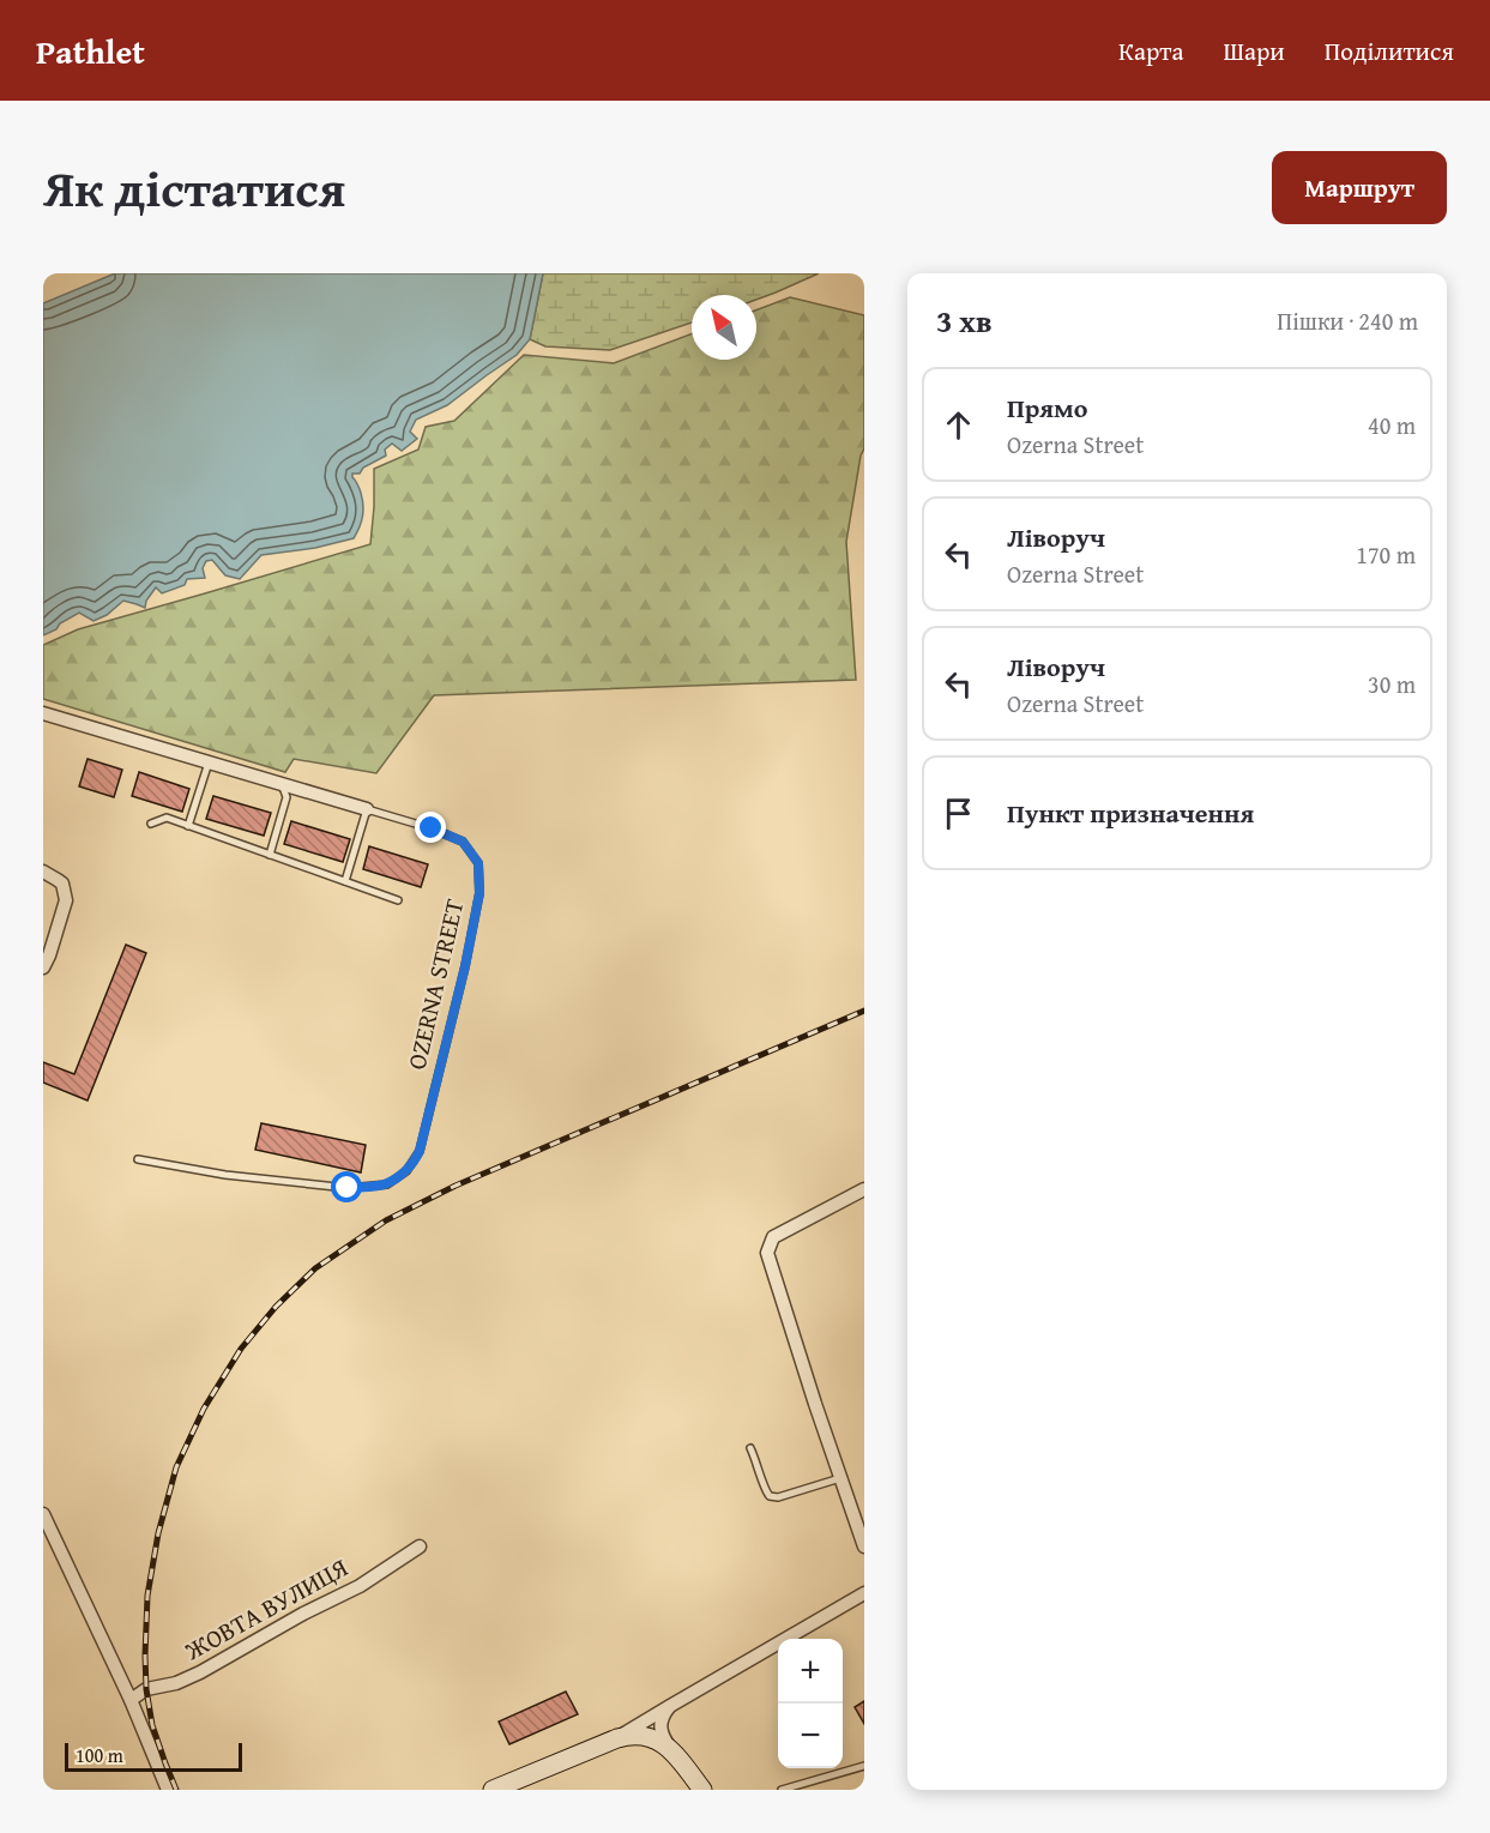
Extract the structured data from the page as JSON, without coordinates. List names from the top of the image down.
{
  "streets": {
    "street": ["OZERNA STREET", "ЖОВТА ВУЛИЦЯ"]
  },
  "scale_bar": "100 m",
  "north": "top left",
  "page": {
    "header": "Pathlet",
    "nav": ["Карта", "Шари", "Поділитися"],
    "title": "Як дістатися",
    "buttons": "Маршрут",
    "heading": ["3 хв", "Пішки · 240 m"],
    "list": [
      ["Прямо", "Ozerna Street", "40 m"],
      ["Ліворуч", "Ozerna Street", "170 m"],
      ["Ліворуч", "Ozerna Street", "30 m"],
      "Пункт призначення"
    ],
    "map_buttons": ["+", "−"],
    "scale": "100 m"
  }
}
